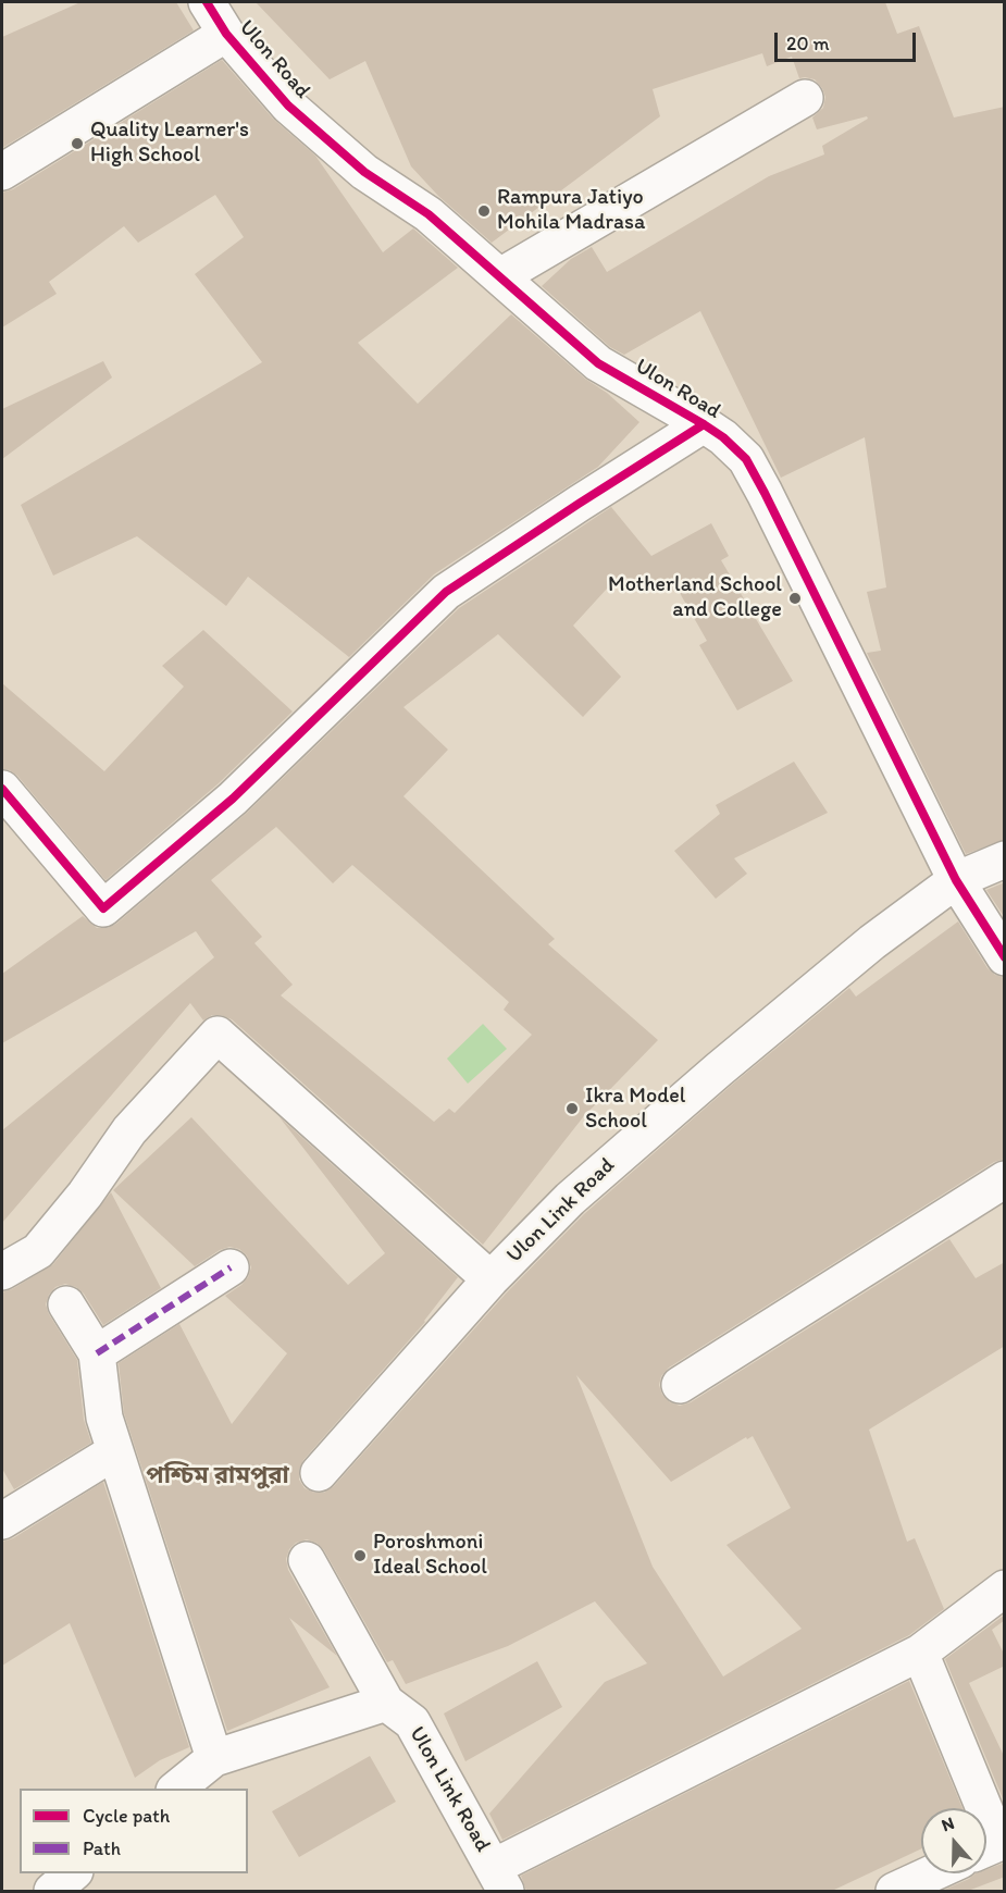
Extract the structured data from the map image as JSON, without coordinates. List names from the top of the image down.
{
  "streets": {
    "street": ["Ulon Road", "Ulon Link Road"]
  },
  "crossings": [
    ["Ulon Road", "Ulon Link Road"]
  ],
  "districts": ["পশ্চিম রামপুরা"],
  "places": [
    "Quality Learner's High School",
    "Rampura Jatiyo Mohila Madrasa",
    "Motherland School and College",
    "Ikra Model School",
    "Poroshmoni Ideal School"
  ],
  "legend": ["Cycle path", "Path"],
  "scale_bar": "20 m",
  "north": "top"
}
